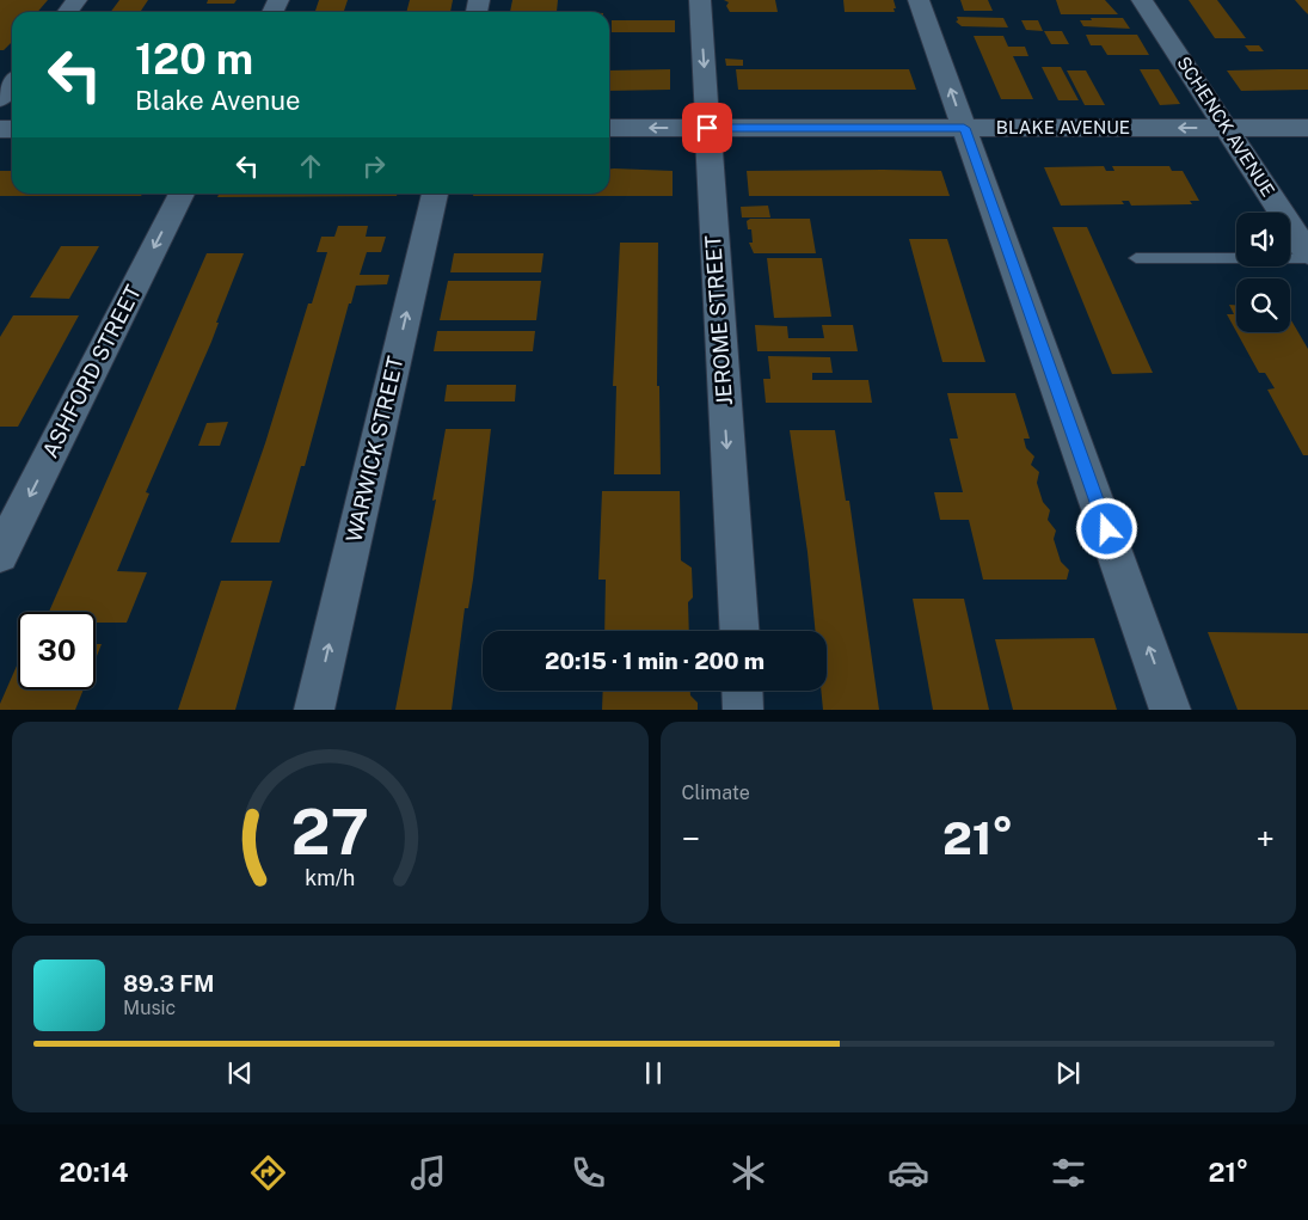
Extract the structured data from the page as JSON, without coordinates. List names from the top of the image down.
{
  "streets": {
    "street": [
      "SCHENCK AVENUE",
      "BLAKE AVENUE",
      "JEROME STREET",
      "ASHFORD STREET",
      "WARWICK STREET"
    ]
  },
  "crossings": [
    ["SCHENCK AVENUE", "BLAKE AVENUE"],
    ["BLAKE AVENUE", "JEROME STREET"]
  ],
  "one_way": ["BLAKE AVENUE", "ASHFORD STREET", "WARWICK STREET"],
  "page": {
    "turn": ["120 m", "Blake Avenue"],
    "limit": "30",
    "trip": "20:15 · 1 min · 200 m",
    "tile": "Climate",
    "heat": ["−", "21°", "+"],
    "song": ["89.3 FM", "Music"],
    "tabs": ["20:14", "21°"],
    "gauge": ["27", "km/h"]
  }
}
